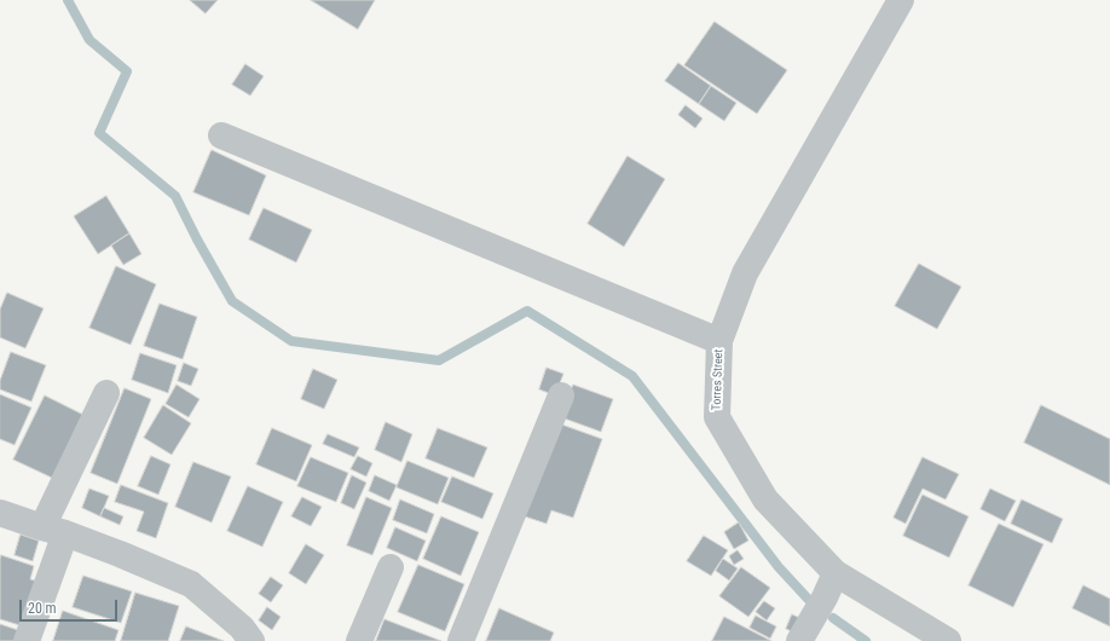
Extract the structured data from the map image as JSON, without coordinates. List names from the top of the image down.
{
  "streets": {
    "street": ["Torres Street"]
  },
  "scale_bar": "20 m"
}
